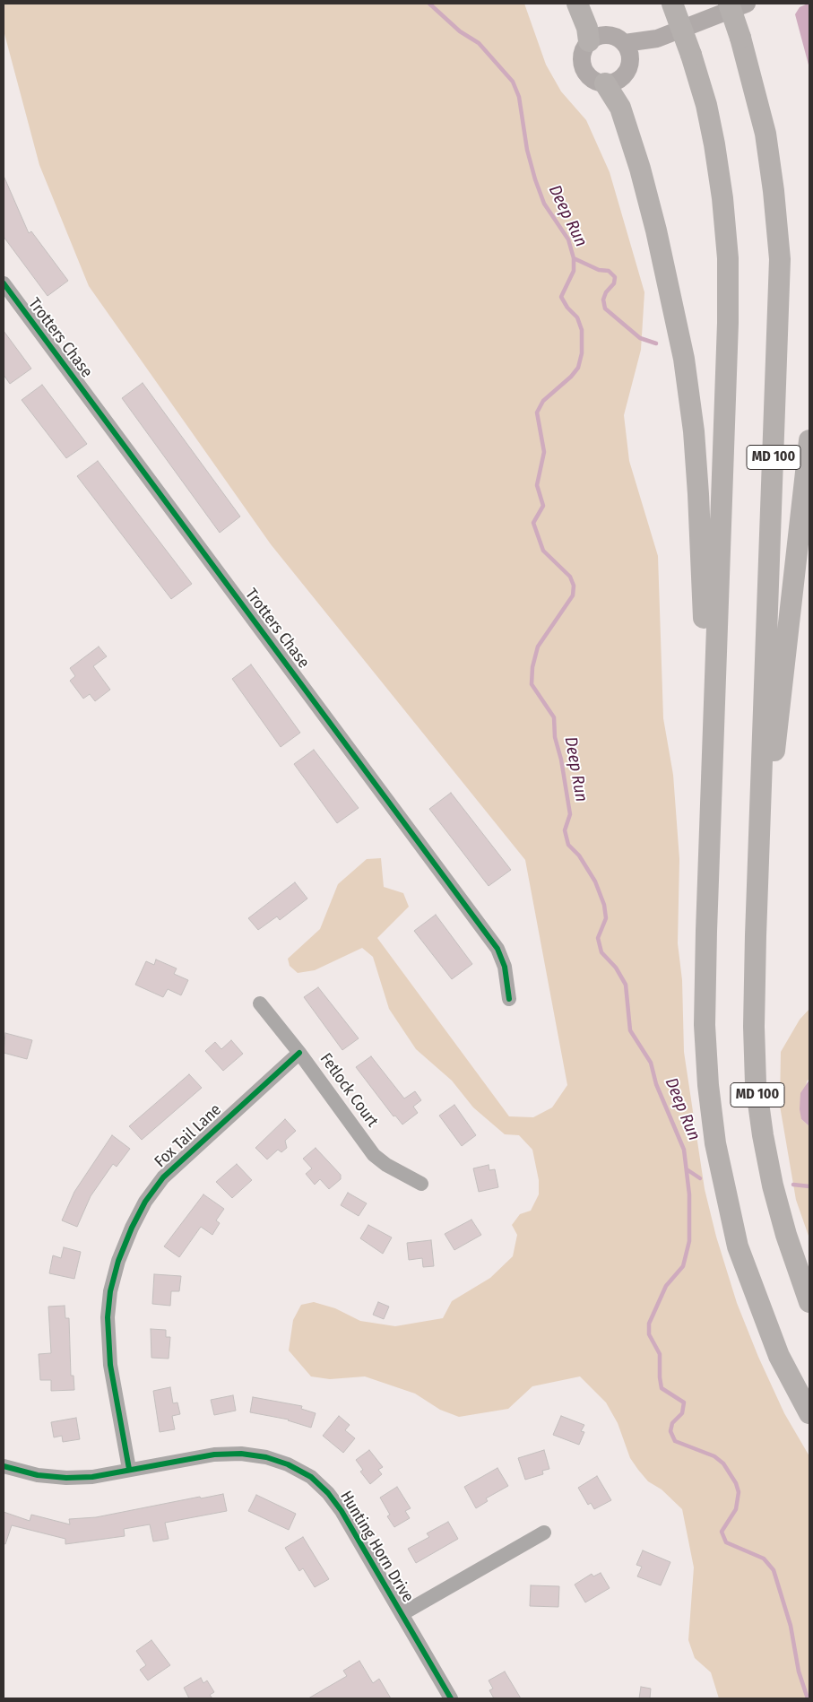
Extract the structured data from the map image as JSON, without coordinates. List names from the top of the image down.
{
  "streets": {
    "highway": ["MD 100"],
    "street": [
      "Trotters Chase",
      "Fetlock Court",
      "Fox Tail Lane",
      "Hunting Horn Drive"
    ]
  },
  "crossings": [
    ["Fetlock Court", "Fox Tail Lane"],
    ["Fox Tail Lane", "Hunting Horn Drive"]
  ],
  "water": ["Deep Run"]
}
